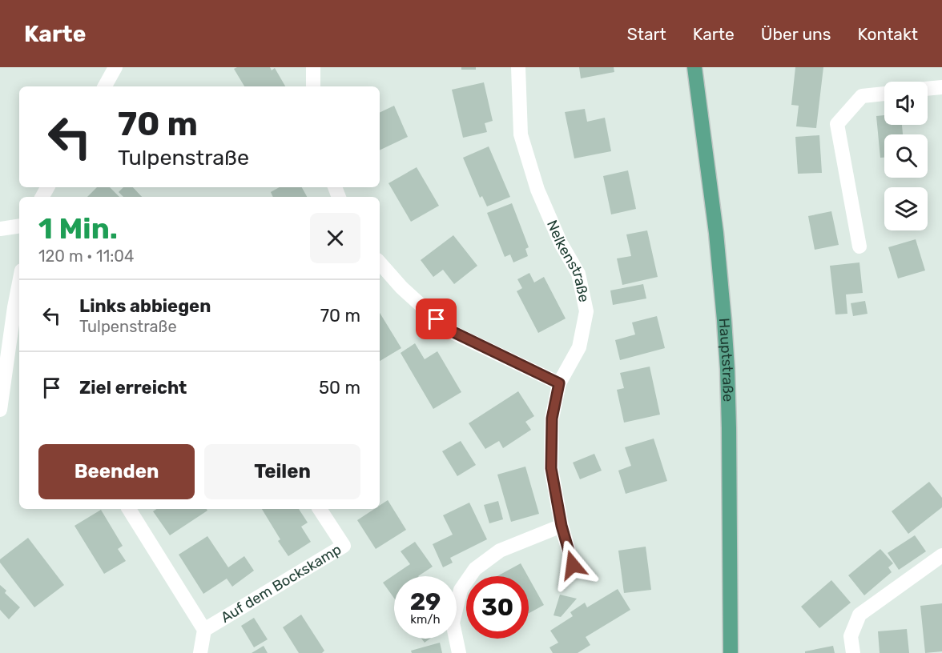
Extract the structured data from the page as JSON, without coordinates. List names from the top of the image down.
{
  "streets": {
    "main road": ["Hauptstraße"],
    "street": ["Nelkenstraße", "Auf dem Bockskamp"]
  },
  "page": {
    "header": "Karte",
    "nav": [
      "Start",
      "Karte",
      "Über uns",
      "Kontakt"
    ],
    "turn": ["70 m", "Tulpenstraße"],
    "heading": ["1 Min.", "120 m · 11:04"],
    "list": [
      {
        "name": "Links abbiegen",
        "note": "Tulpenstraße",
        "value": "70 m"
      },
      {
        "name": "Ziel erreicht",
        "value": "50 m"
      }
    ],
    "buttons": ["Beenden", "Teilen"],
    "speed": "29 km/h",
    "limit": "30"
  }
}
